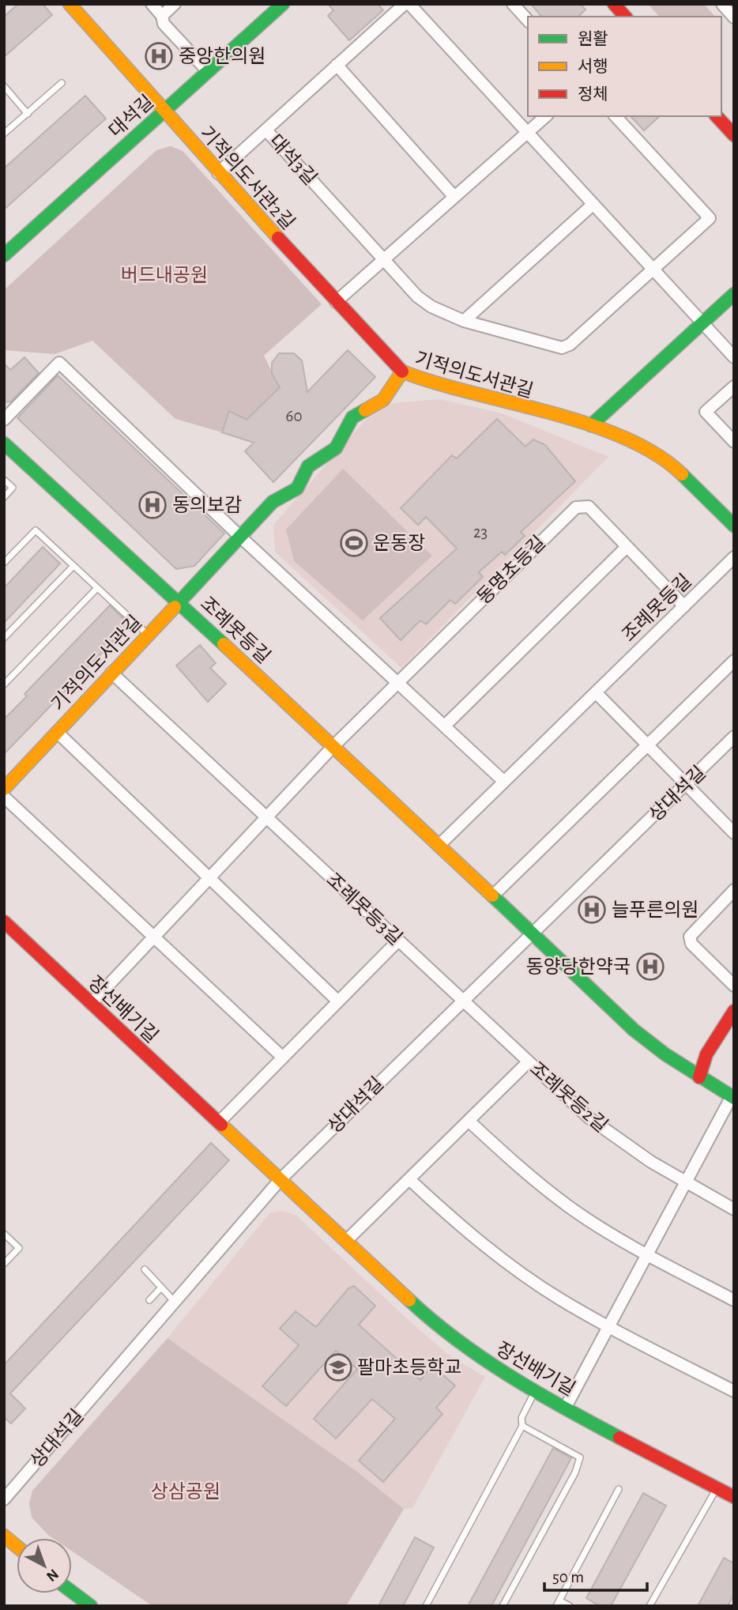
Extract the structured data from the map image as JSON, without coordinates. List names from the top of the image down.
{
  "streets": {
    "street": [
      "대석길",
      "대석3길",
      "기적의도서관2길",
      "기적의도서관길",
      "동명초등길",
      "조례못등길",
      "상대석길",
      "조례못등3길",
      "장선배기길",
      "조례못등2길"
    ]
  },
  "crossings": [
    ["대석길", "기적의도서관2길"],
    ["기적의도서관2길", "기적의도서관길"],
    ["기적의도서관길", "조례못등길"],
    ["기적의도서관길", "조례못등3길"],
    ["동명초등길", "조례못등길"],
    ["조례못등길", "상대석길"],
    ["상대석길", "조례못등3길"],
    ["상대석길", "장선배기길"],
    ["상대석길", "조례못등2길"],
    ["조례못등3길", "조례못등2길"]
  ],
  "parks": ["버드내공원", "상삼공원"],
  "places": {
    "hospital": [
      "중앙한의원",
      "동의보감",
      "늘푸른의원",
      "동양당한약국"
    ],
    "sports": ["운동장"],
    "school or university": ["팔마초등학교"]
  },
  "house_numbers": ["60", "23"],
  "legend": ["원활", "서행", "정체"],
  "scale_bar": "50 m",
  "north": "bottom right"
}
